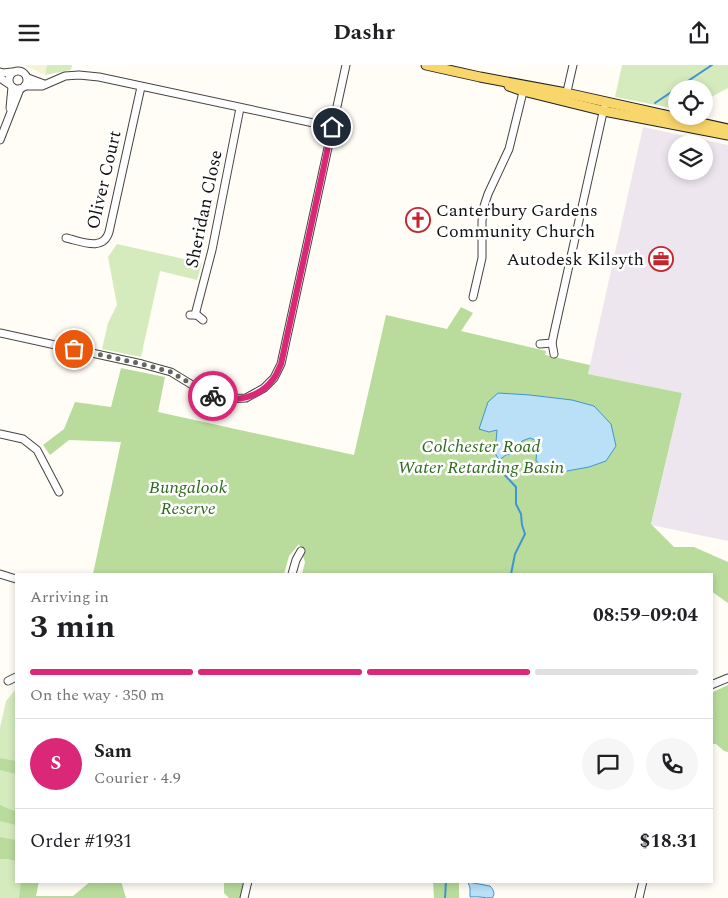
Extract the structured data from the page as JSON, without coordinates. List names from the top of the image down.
{
  "streets": {
    "street": ["Oliver Court", "Sheridan Close"]
  },
  "parks": ["Colchester Road Water Retarding Basin", "Bungalook Reserve"],
  "places": {
    "church": ["Canterbury Gardens Community Church"],
    "office": ["Autodesk Kilsyth"]
  },
  "page": {
    "header": "Dashr",
    "heading": ["3 min", "Arriving in", "08:59–09:04"],
    "panel": [
      "Sam",
      "Courier · 4.9",
      "Order #1931",
      "$18.31"
    ],
    "bar": "On the way · 350 m",
    "round": "S"
  }
}
